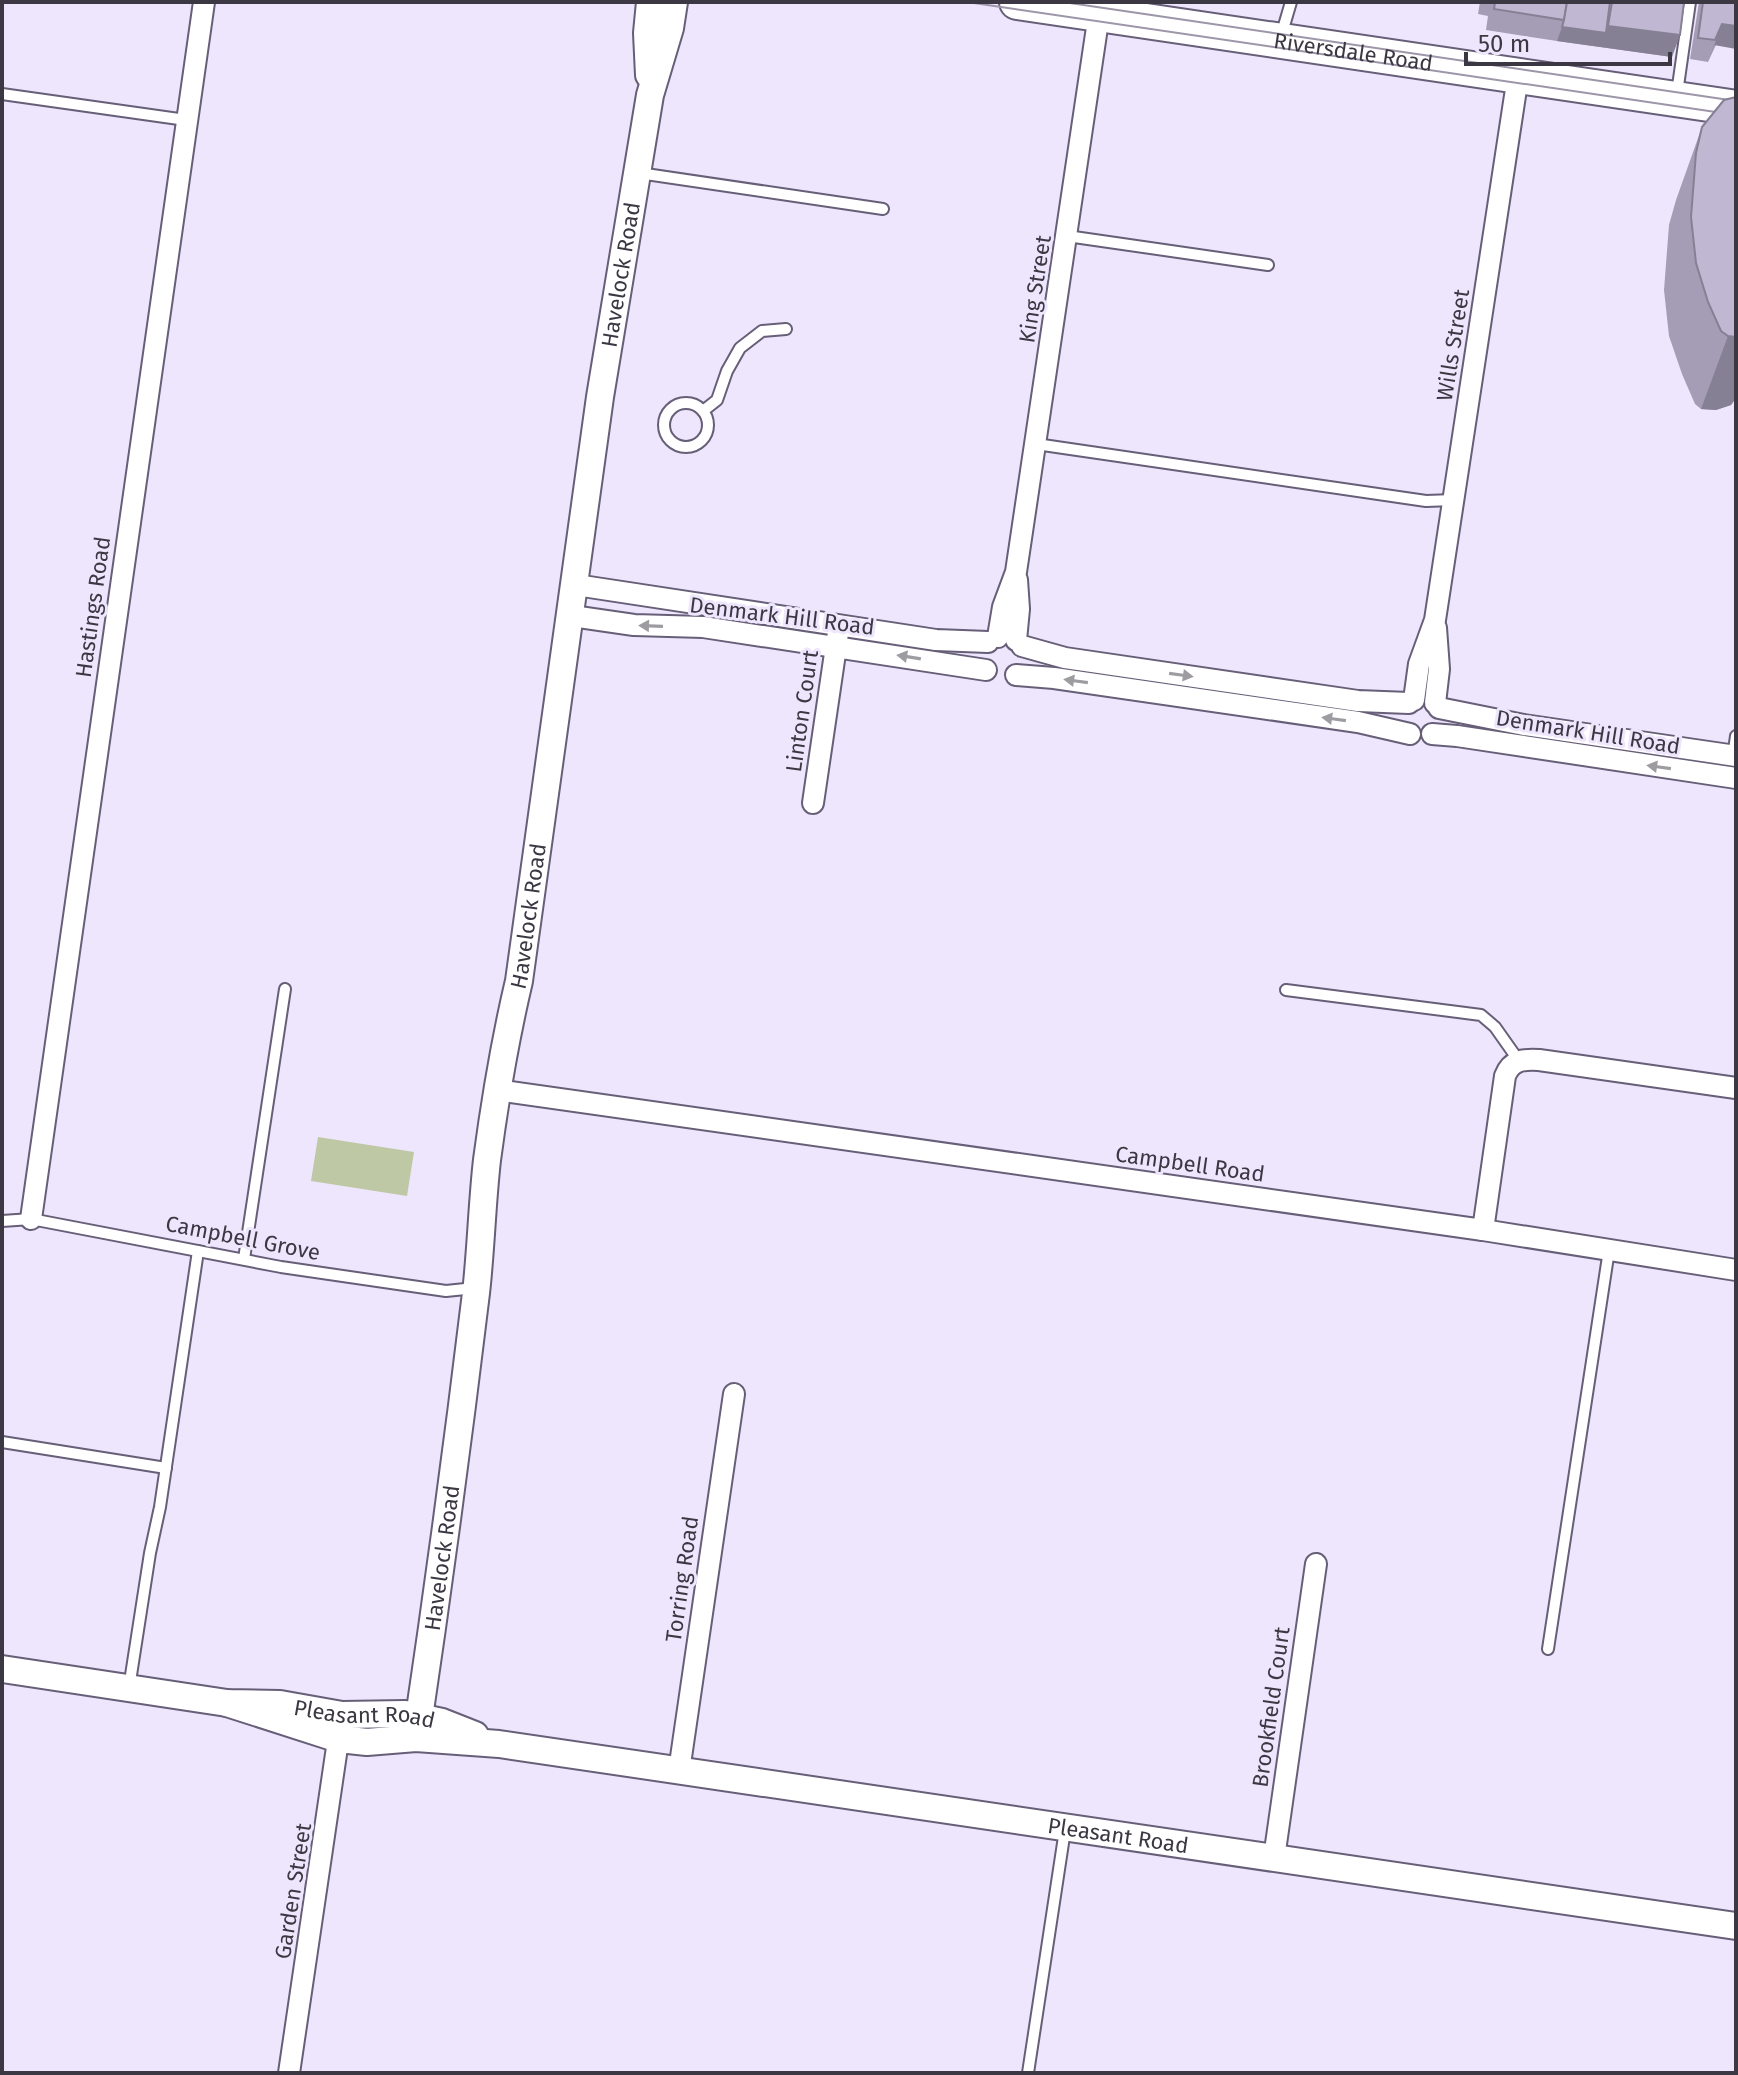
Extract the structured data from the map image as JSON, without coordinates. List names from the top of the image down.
{
  "streets": {
    "main road": ["Riversdale Road"],
    "street": [
      "Havelock Road",
      "King Street",
      "Wills Street",
      "Hastings Road",
      "Denmark Hill Road",
      "Linton Court",
      "Campbell Road",
      "Torring Road",
      "Brookfield Court",
      "Pleasant Road",
      "Garden Street"
    ],
    "lane": ["Campbell Grove"]
  },
  "crossings": [
    ["Riversdale Road", "King Street"],
    ["Riversdale Road", "Wills Street"],
    ["Havelock Road", "Denmark Hill Road"],
    ["Havelock Road", "Campbell Road"],
    ["Havelock Road", "Campbell Grove"],
    ["Havelock Road", "Pleasant Road"],
    ["King Street", "Denmark Hill Road"],
    ["Wills Street", "Denmark Hill Road"],
    ["Hastings Road", "Campbell Grove"],
    ["Denmark Hill Road", "Linton Court"],
    ["Torring Road", "Pleasant Road"],
    ["Brookfield Court", "Pleasant Road"],
    ["Pleasant Road", "Garden Street"]
  ],
  "scale_bar": "50 m"
}
